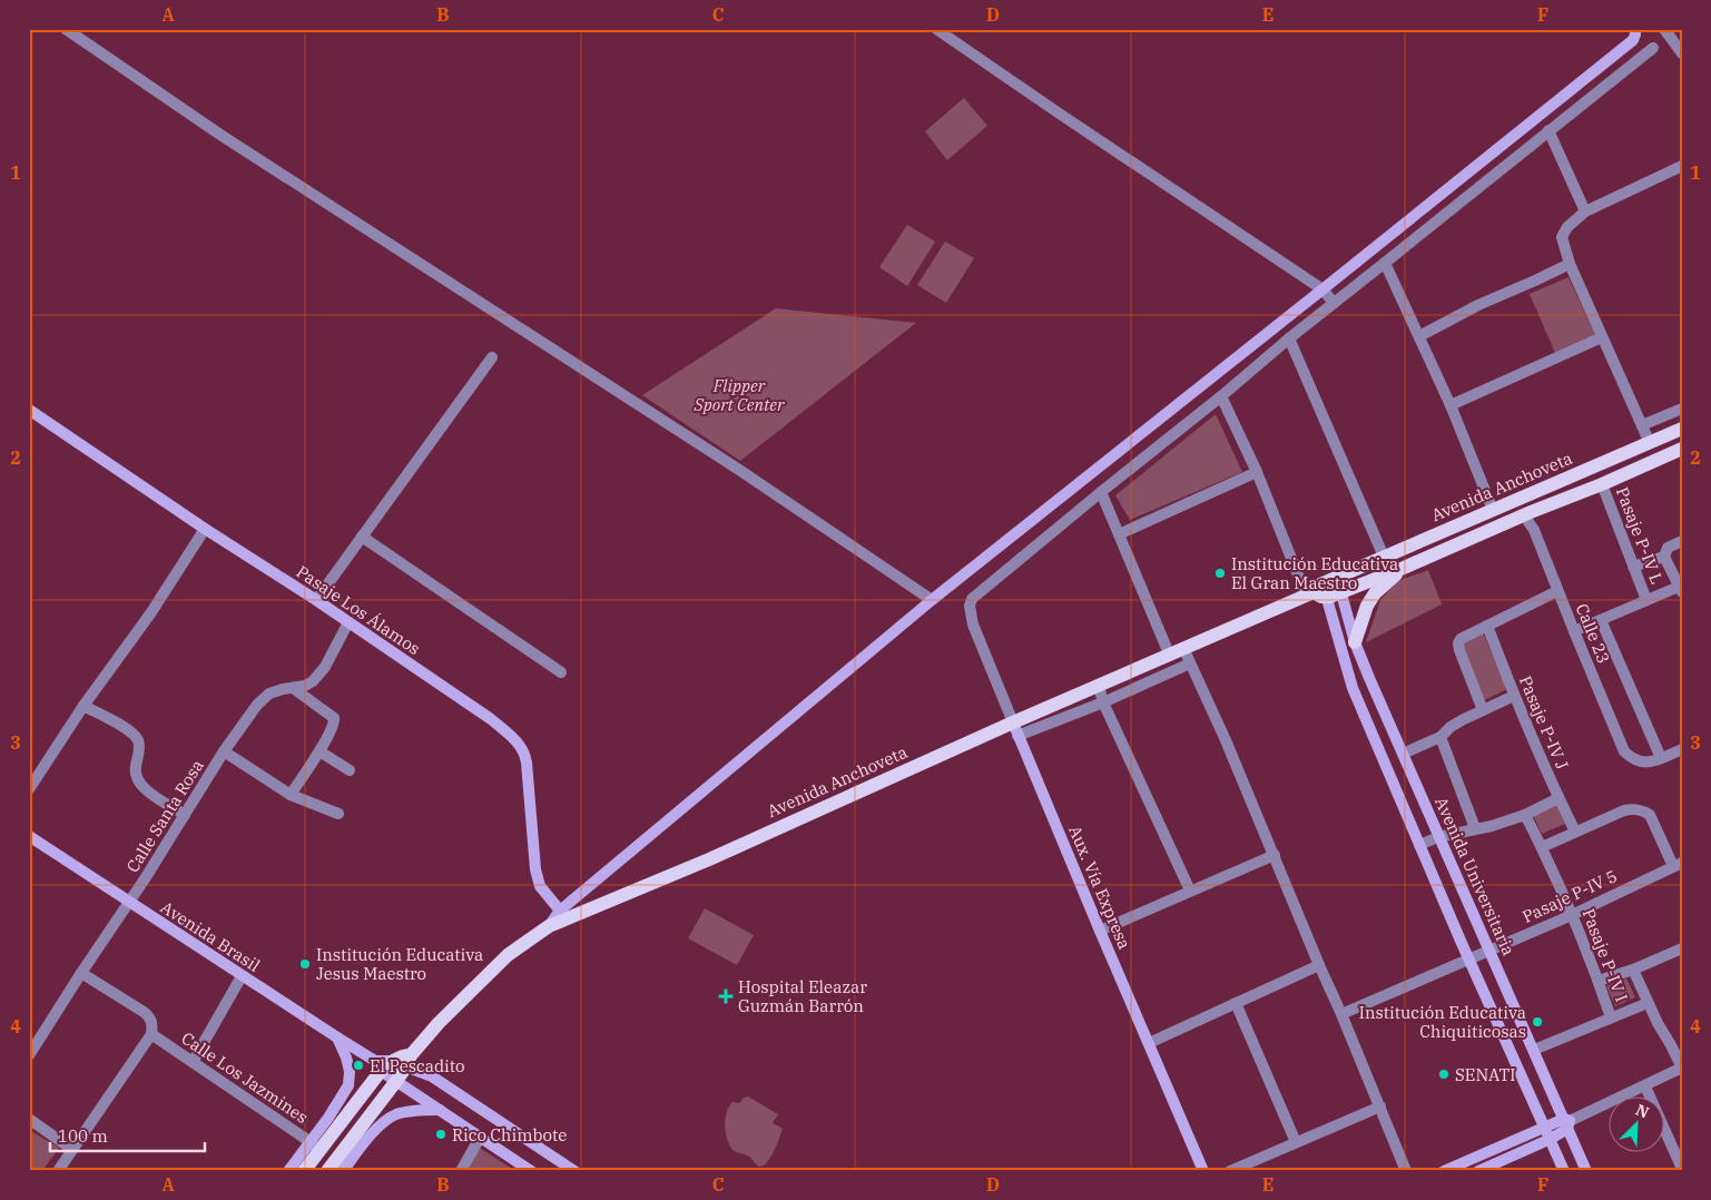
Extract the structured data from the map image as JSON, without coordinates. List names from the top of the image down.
{
  "streets": {
    "main road": [
      "Avenida Anchoveta",
      "Pasaje Los Álamos",
      "Avenida Universitaria",
      "Aux. Vía Expresa",
      "Avenida Brasil"
    ],
    "street": [
      "Pasaje P-IV L",
      "Calle 23",
      "Pasaje P-IV J",
      "Calle Santa Rosa",
      "Pasaje P-IV 5",
      "Pasaje P-IV I",
      "Calle Los Jazmines"
    ]
  },
  "crossings": [
    ["Avenida Anchoveta", "Pasaje P-IV L"],
    ["Avenida Anchoveta", "Calle 23"],
    ["Avenida Anchoveta", "Avenida Universitaria"],
    ["Avenida Anchoveta", "Aux. Vía Expresa"],
    ["Avenida Anchoveta", "Avenida Brasil"],
    ["Pasaje Los Álamos", "Calle Santa Rosa"],
    ["Calle Santa Rosa", "Avenida Brasil"],
    ["Avenida Universitaria", "Pasaje P-IV 5"],
    ["Pasaje P-IV 5", "Pasaje P-IV I"]
  ],
  "parks": ["Flipper Sport Center"],
  "places": {
    "other": [
      "Institución Educativa El Gran Maestro",
      "Institución Educativa Jesus Maestro",
      "Institución Educativa Chiquiticosas",
      "El Pescadito",
      "SENATI",
      "Rico Chimbote"
    ],
    "health": ["Hospital Eleazar Guzmán Barrón"]
  },
  "scale_bar": "100 m",
  "north": "top right",
  "grid": {
    "columns": [
      "A",
      "B",
      "C",
      "D",
      "E",
      "F"
    ],
    "rows": [
      "1",
      "2",
      "3",
      "4"
    ]
  }
}
